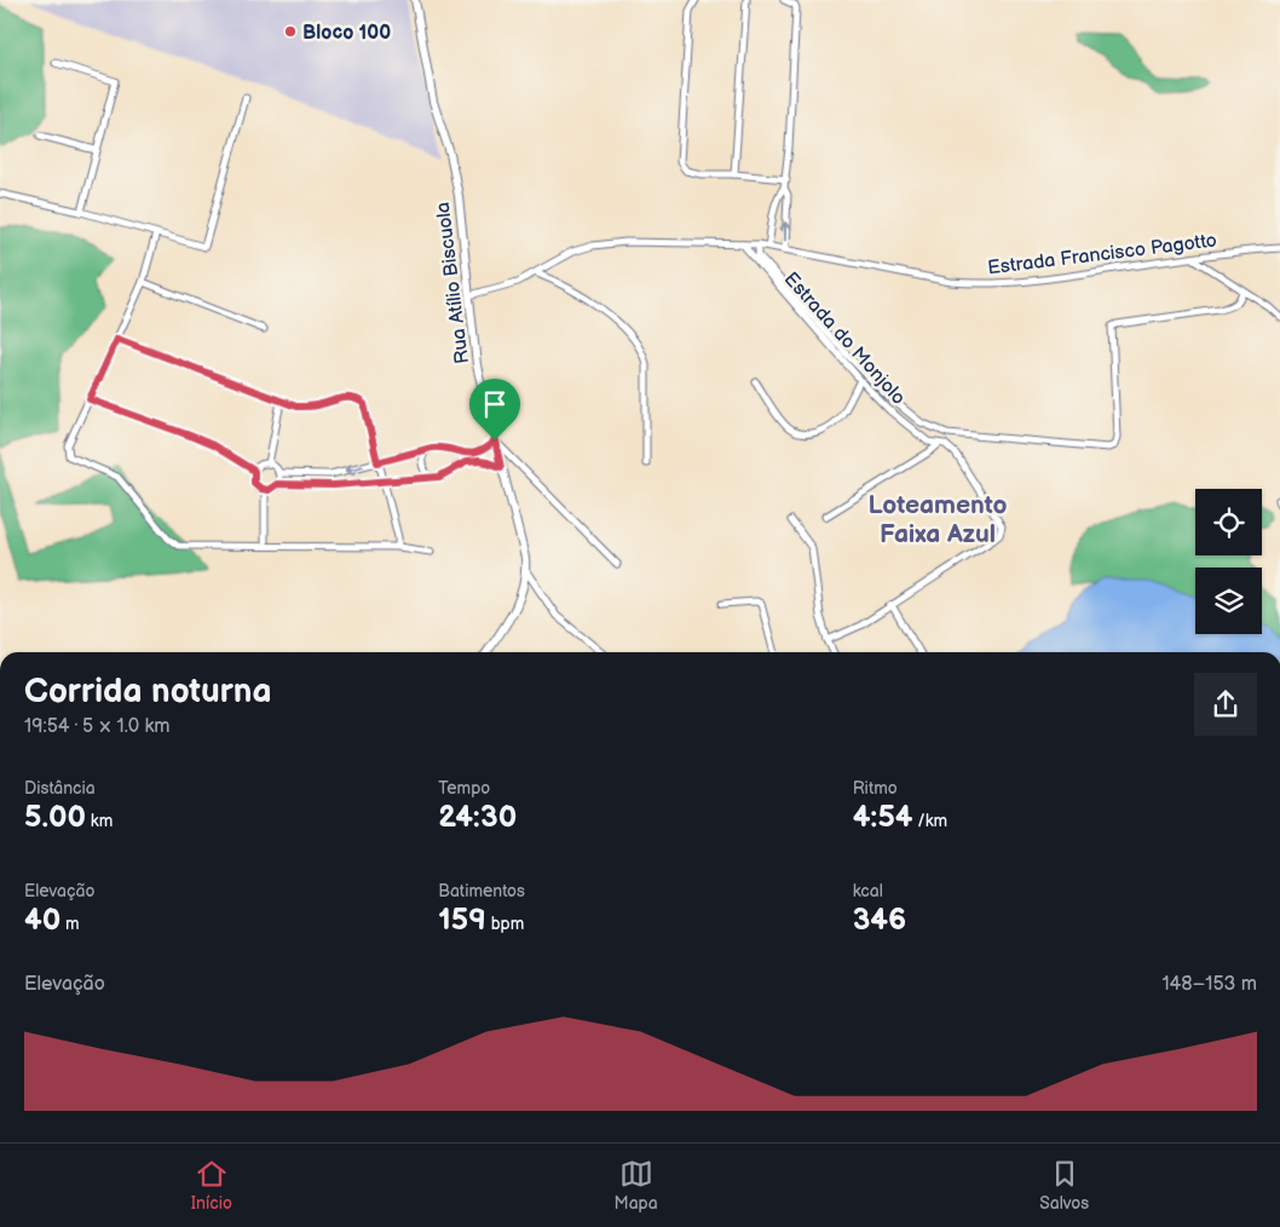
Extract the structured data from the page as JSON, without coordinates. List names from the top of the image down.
{
  "streets": {
    "street": ["Estrada Francisco Pagotto", "Rua Atílio Biscuola", "Estrada do Monjolo"]
  },
  "crossings": [
    ["Estrada Francisco Pagotto", "Rua Atílio Biscuola"],
    ["Estrada Francisco Pagotto", "Estrada do Monjolo"]
  ],
  "districts": ["Loteamento Faixa Azul"],
  "places": ["Bloco 100"],
  "page": {
    "heading": ["Corrida noturna", "19:54 · 5 × 1.0 km"],
    "stats": [
      ["Distância", "5.00 km"],
      ["Tempo", "24:30"],
      ["Ritmo", "4:54 /km"],
      ["Elevação", "40 m"],
      ["Batimentos", "159 bpm"],
      ["kcal", "346"]
    ],
    "chart": ["Elevação", "148–153 m"],
    "tabs": ["Início", "Mapa", "Salvos"]
  }
}
